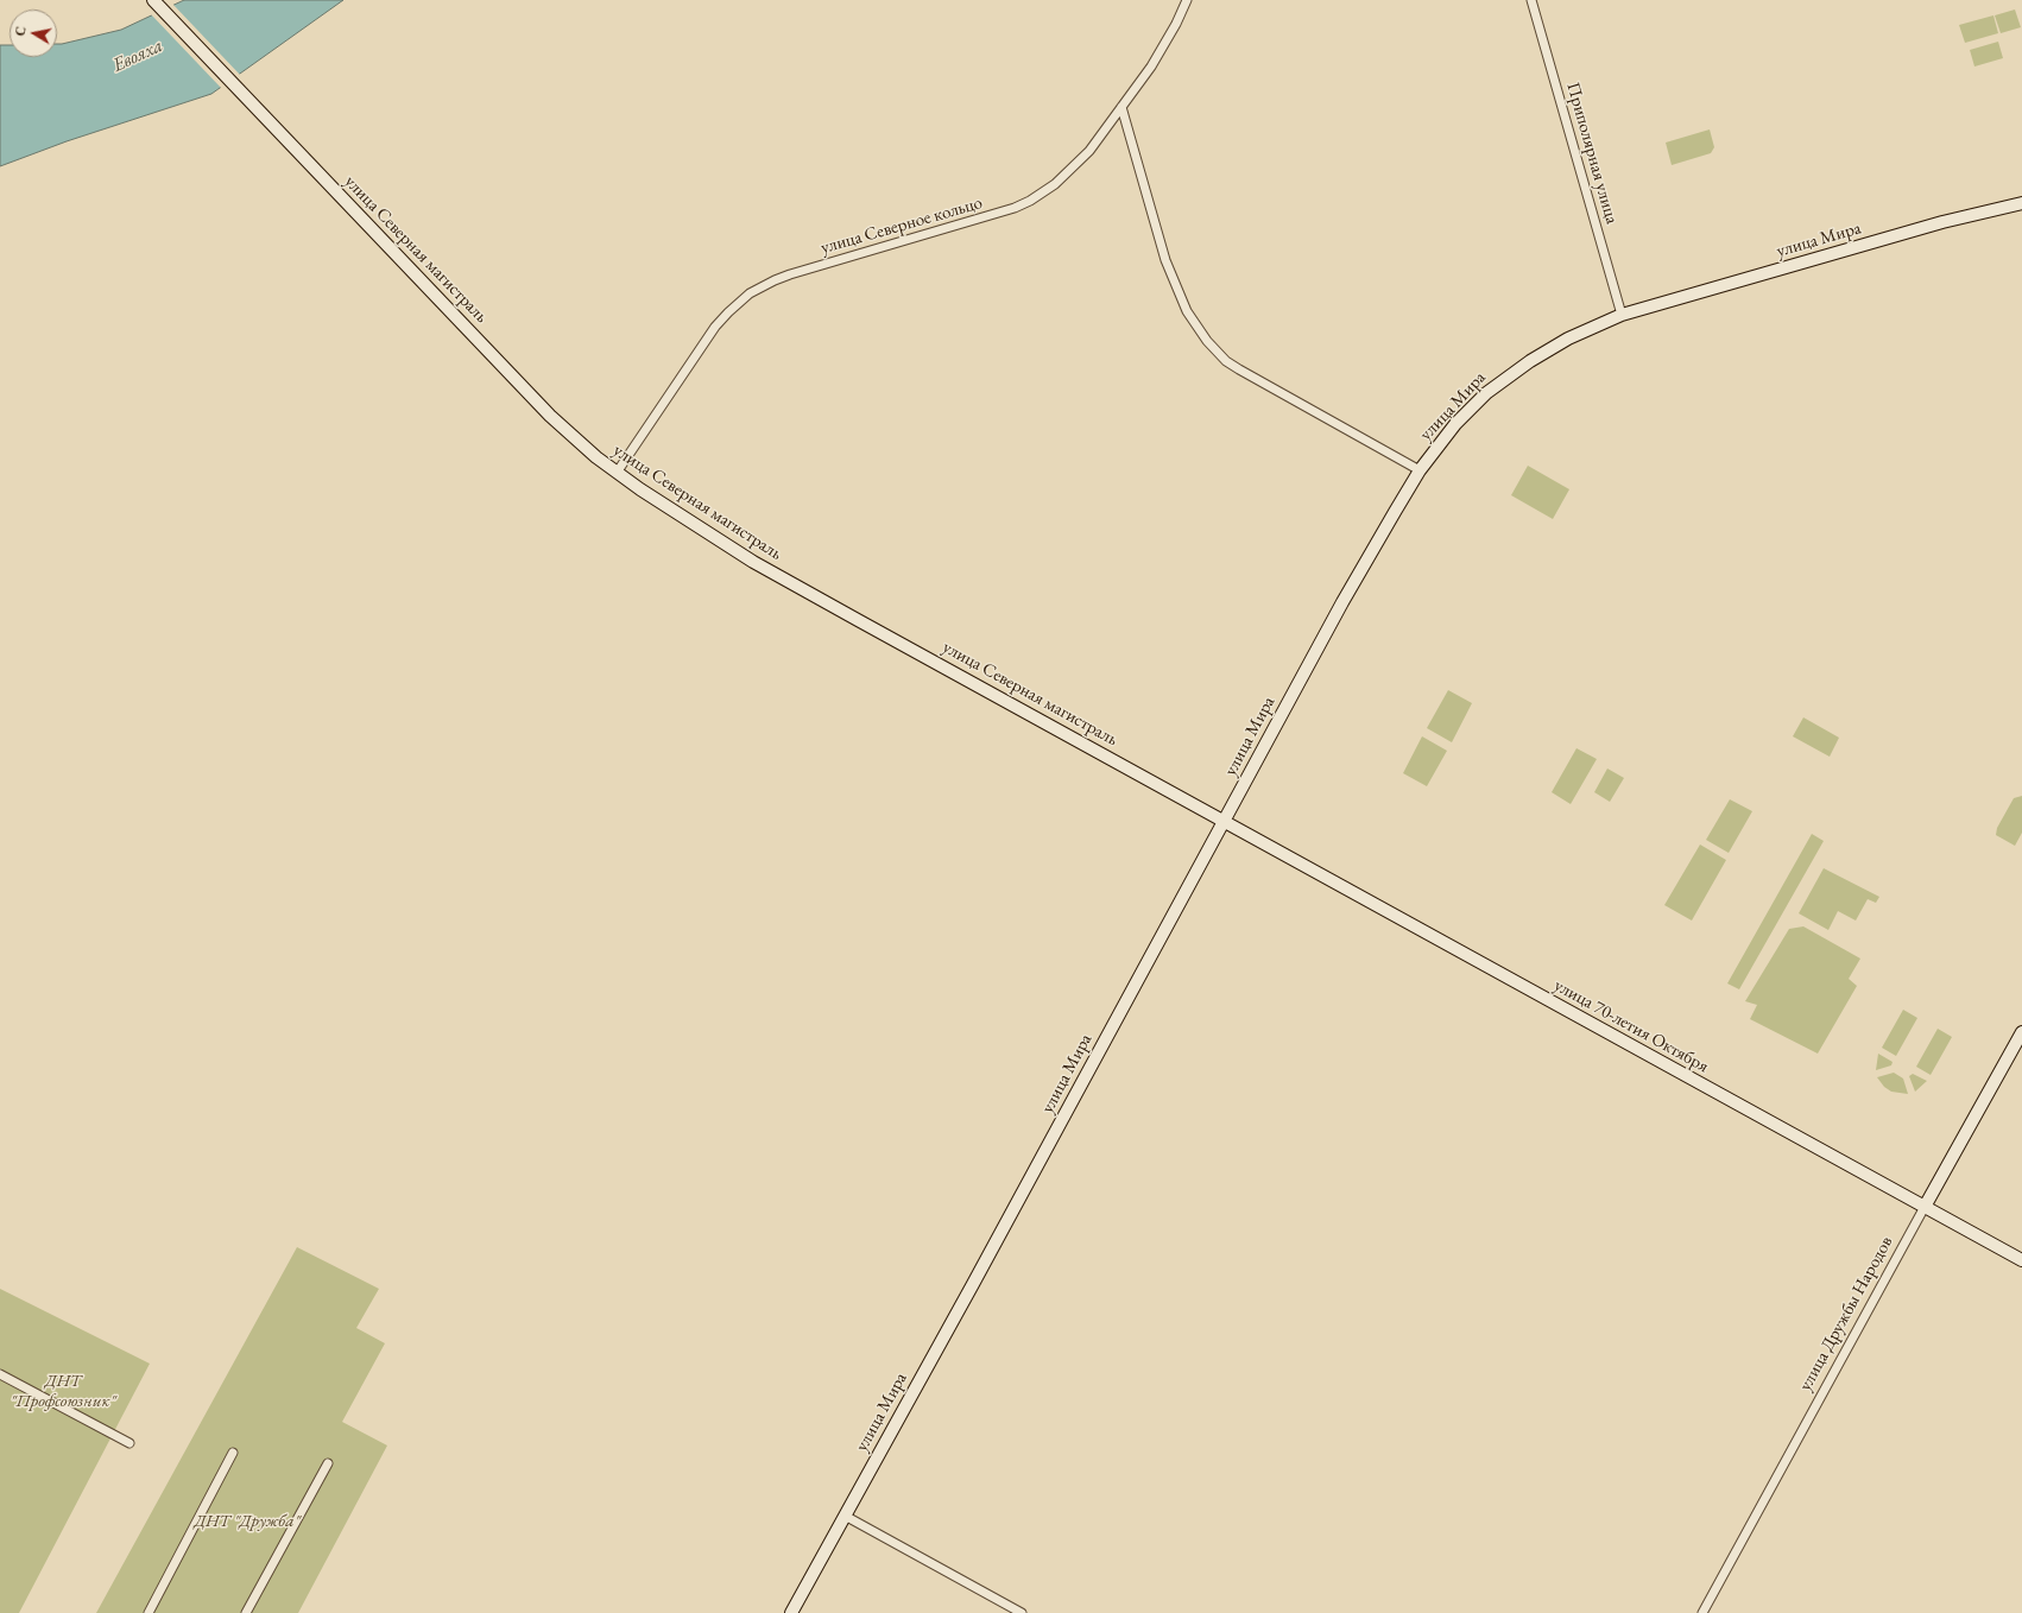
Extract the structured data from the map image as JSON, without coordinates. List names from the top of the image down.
{
  "streets": {
    "street": [
      "Приполярная улица",
      "улица Северное кольцо",
      "улица Мира",
      "улица Северная магистраль",
      "улица 70-летия Октября",
      "улица Дружбы Народов"
    ]
  },
  "crossings": [
    ["Приполярная улица", "улица Мира"],
    ["улица Северное кольцо", "улица Северная магистраль"],
    ["улица Мира", "улица Северная магистраль"],
    ["улица Мира", "улица 70-летия Октября"],
    ["улица Северная магистраль", "улица 70-летия Октября"],
    ["улица 70-летия Октября", "улица Дружбы Народов"]
  ],
  "water": ["Евояха"],
  "parks": ["ДНТ \"Профсоюзник\"", "ДНТ \"Дружба\""],
  "north": "left"
}
